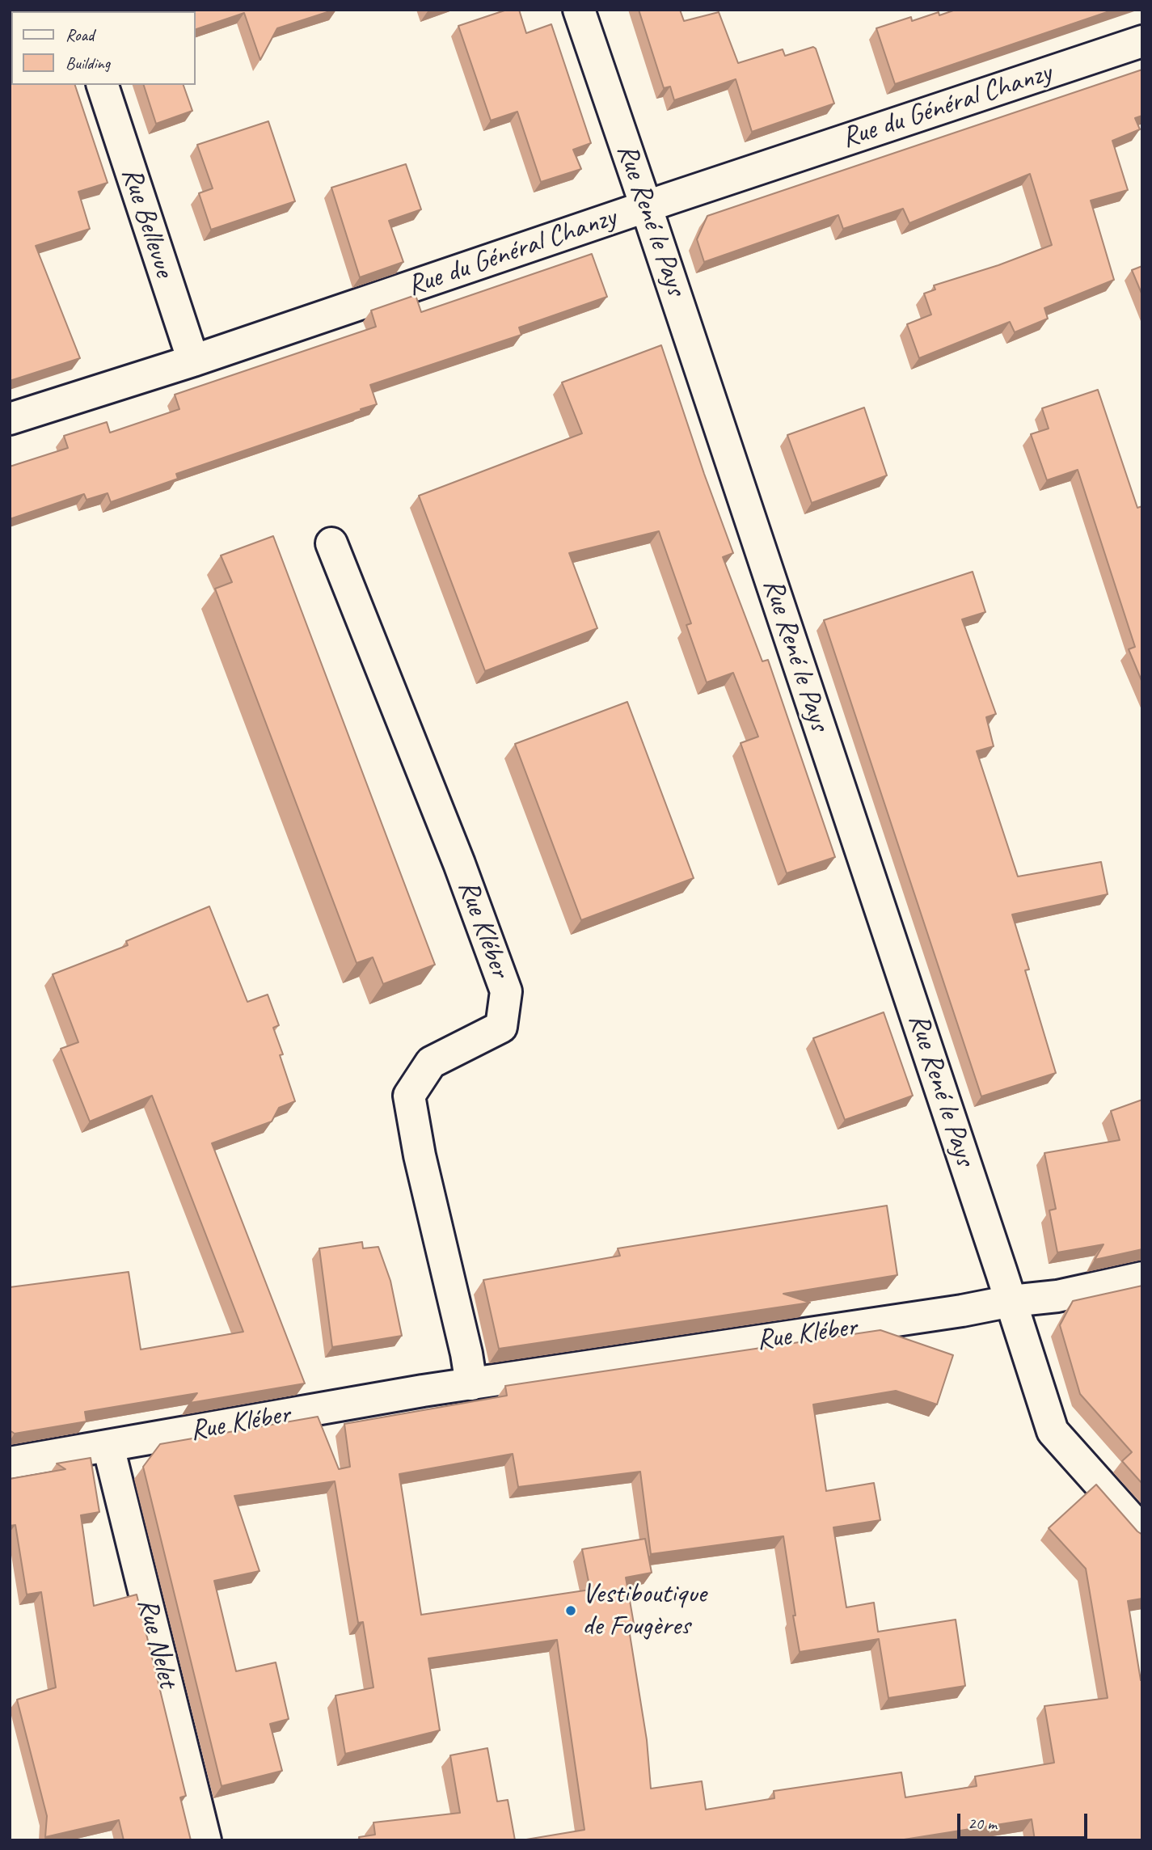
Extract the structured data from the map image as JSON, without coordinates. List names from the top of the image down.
{
  "streets": {
    "street": [
      "Rue du Général Chanzy",
      "Rue René le Pays",
      "Rue Bellevue",
      "Rue Kléber",
      "Rue Nelet"
    ]
  },
  "crossings": [
    ["Rue du Général Chanzy", "Rue René le Pays"],
    ["Rue du Général Chanzy", "Rue Bellevue"],
    ["Rue René le Pays", "Rue Kléber"],
    ["Rue Kléber", "Rue Nelet"]
  ],
  "places": ["Vestiboutique de Fougères"],
  "legend": ["Road", "Building"],
  "scale_bar": "20 m"
}
